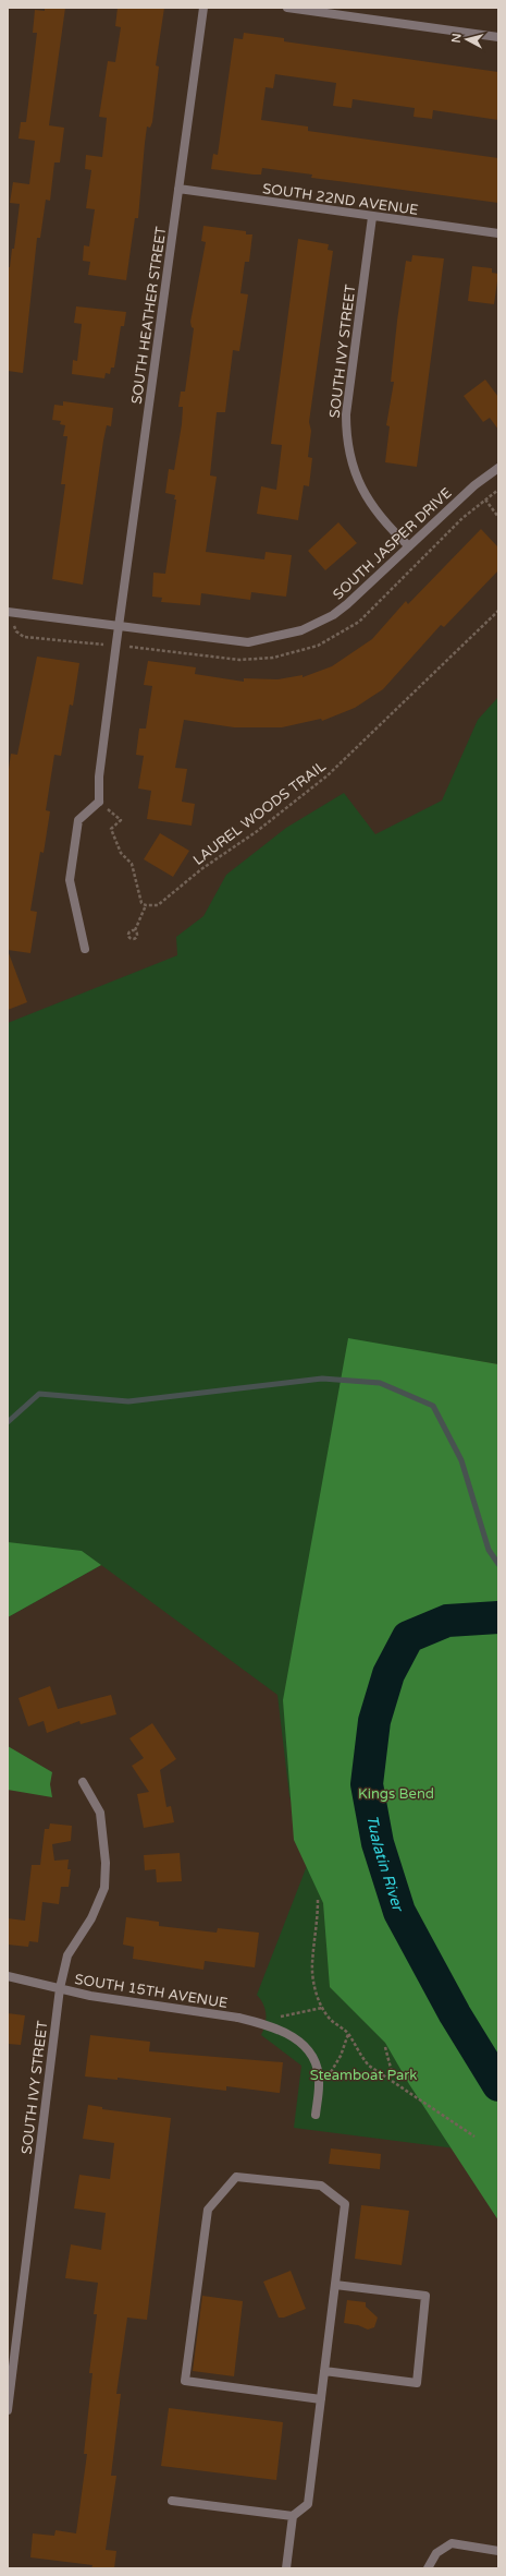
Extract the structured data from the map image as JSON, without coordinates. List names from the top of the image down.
{
  "streets": {
    "street": [
      "SOUTH 22ND AVENUE",
      "SOUTH HEATHER STREET",
      "SOUTH IVY STREET",
      "SOUTH JASPER DRIVE",
      "SOUTH 15TH AVENUE"
    ],
    "path": ["LAUREL WOODS TRAIL"]
  },
  "crossings": [
    ["SOUTH 22ND AVENUE", "SOUTH HEATHER STREET"],
    ["SOUTH 22ND AVENUE", "SOUTH IVY STREET"],
    ["SOUTH HEATHER STREET", "SOUTH JASPER DRIVE"],
    ["SOUTH IVY STREET", "SOUTH JASPER DRIVE"],
    ["SOUTH IVY STREET", "SOUTH 15TH AVENUE"]
  ],
  "water": ["Tualatin River"],
  "parks": ["Kings Bend", "Steamboat Park"],
  "north": "left"
}
